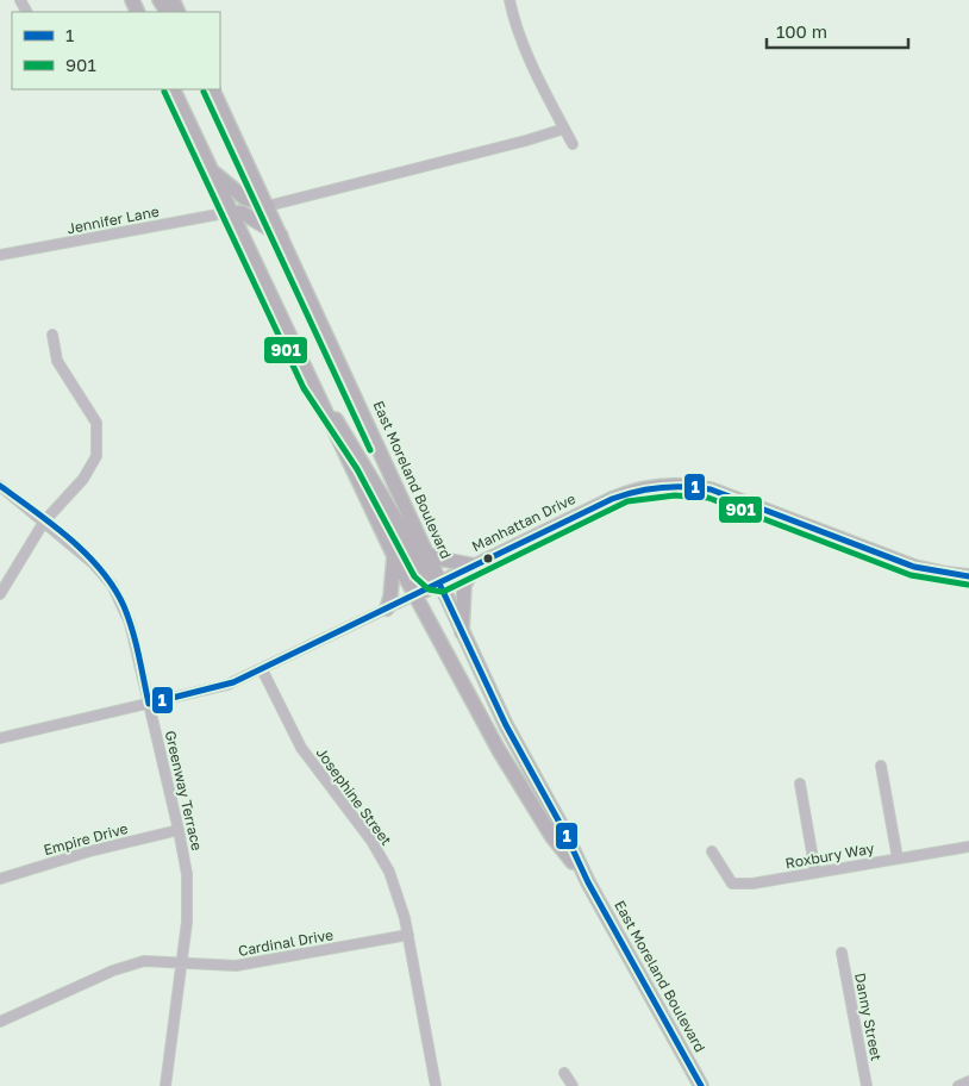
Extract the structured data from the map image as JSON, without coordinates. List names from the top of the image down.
{
  "streets": {
    "main road": ["East Moreland Boulevard", "Manhattan Drive"],
    "street": [
      "Jennifer Lane",
      "Greenway Terrace",
      "Josephine Street",
      "Empire Drive",
      "Roxbury Way",
      "Cardinal Drive",
      "Danny Street"
    ]
  },
  "crossings": [
    ["Jennifer Lane", "East Moreland Boulevard"],
    ["East Moreland Boulevard", "Manhattan Drive"],
    ["Manhattan Drive", "Greenway Terrace"],
    ["Manhattan Drive", "Josephine Street"],
    ["Greenway Terrace", "Empire Drive"],
    ["Greenway Terrace", "Cardinal Drive"],
    ["Josephine Street", "Cardinal Drive"]
  ],
  "lines": ["transit line 901", "transit line 1"],
  "legend": ["1", "901"],
  "scale_bar": "100 m"
}
